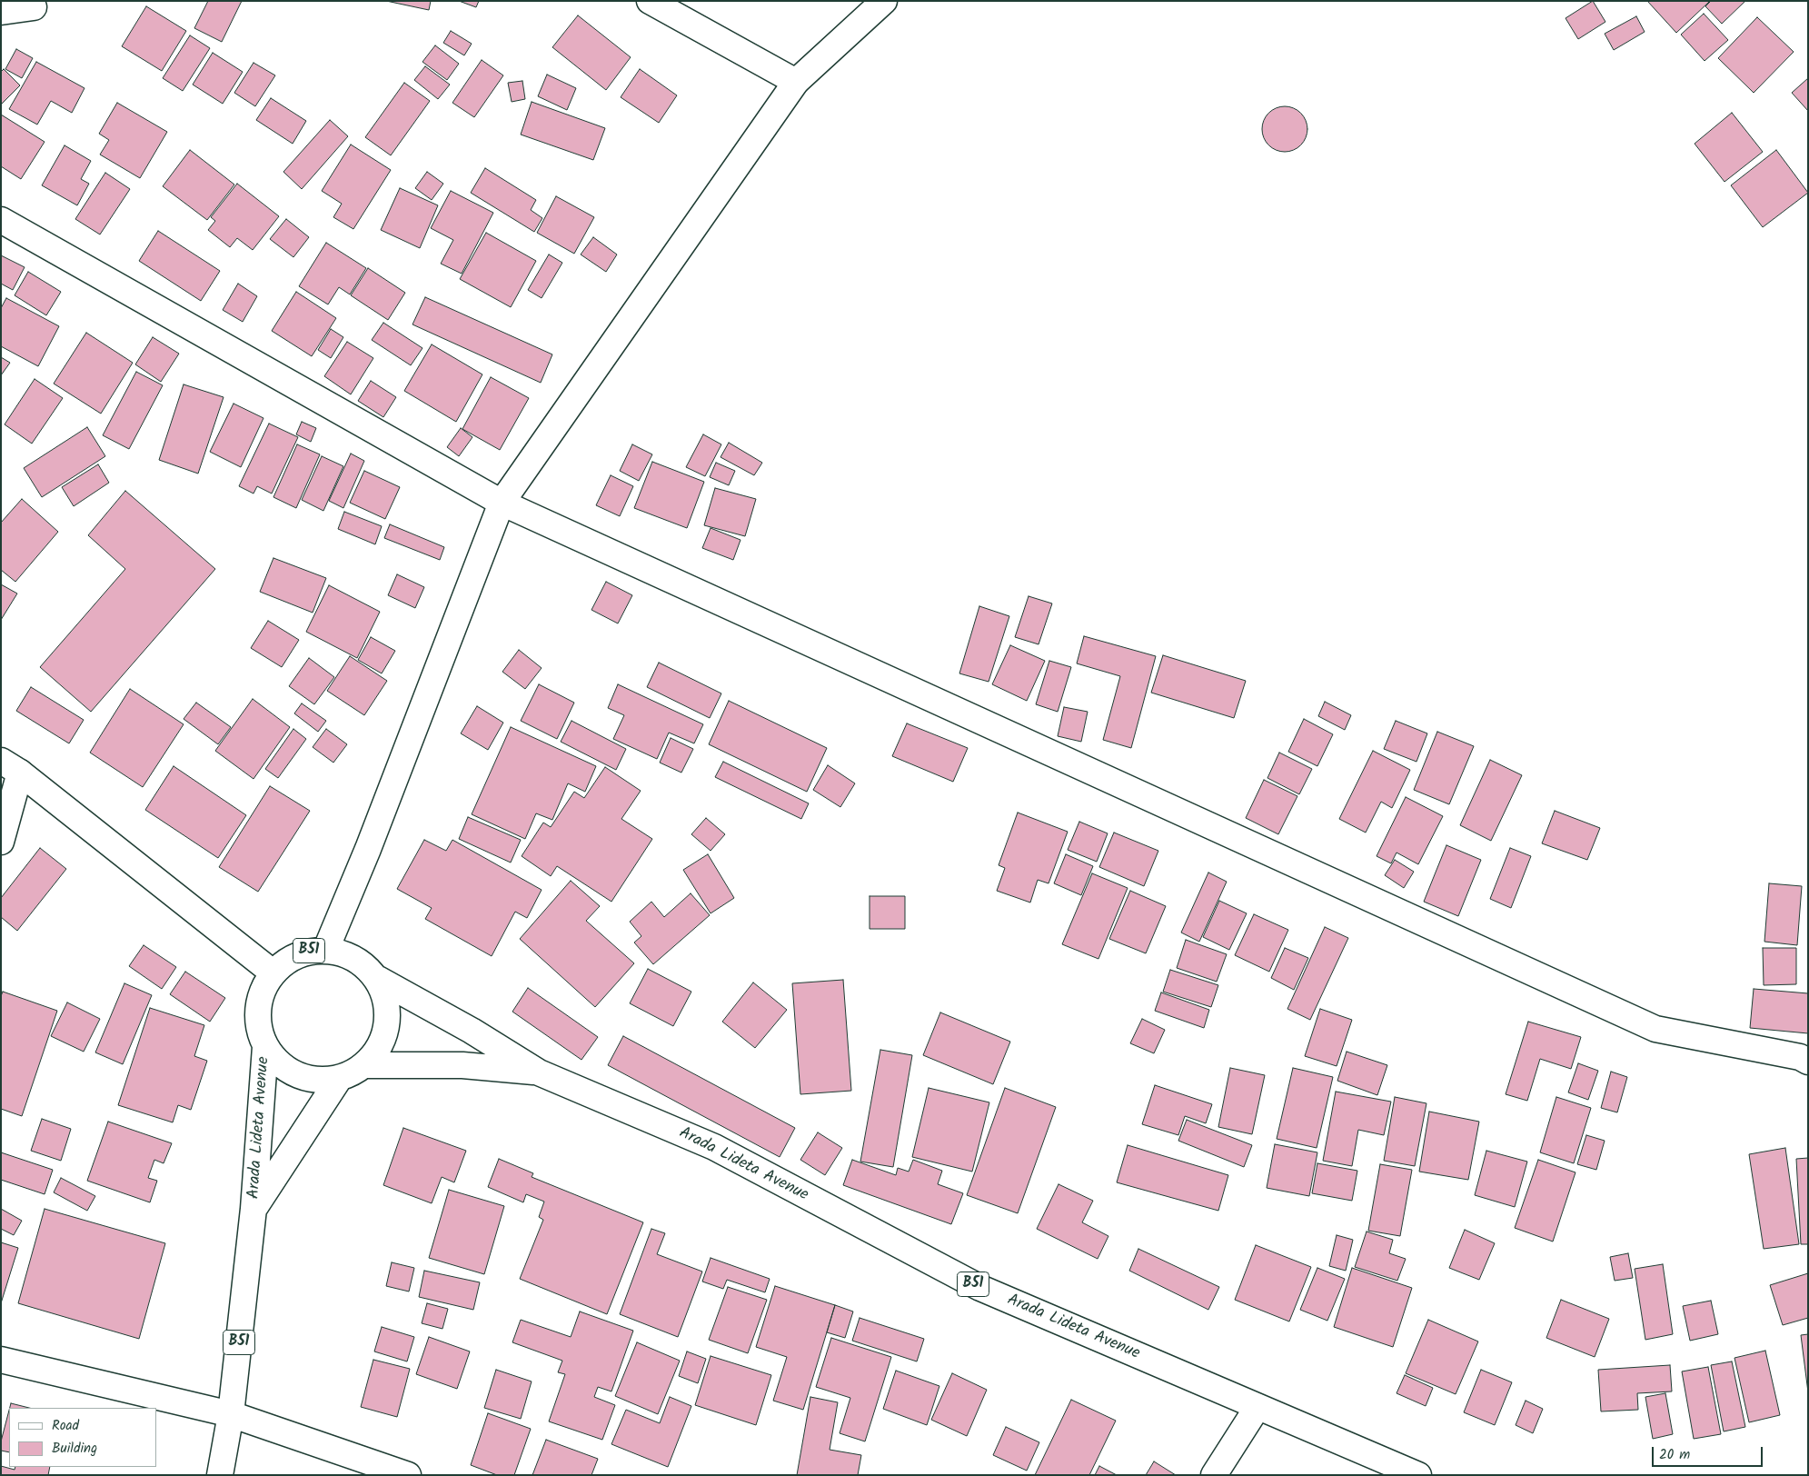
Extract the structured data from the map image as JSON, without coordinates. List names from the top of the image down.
{
  "streets": {
    "main road": ["B51", "Arada Lideta Avenue"]
  },
  "legend": ["Road", "Building"],
  "scale_bar": "20 m"
}
